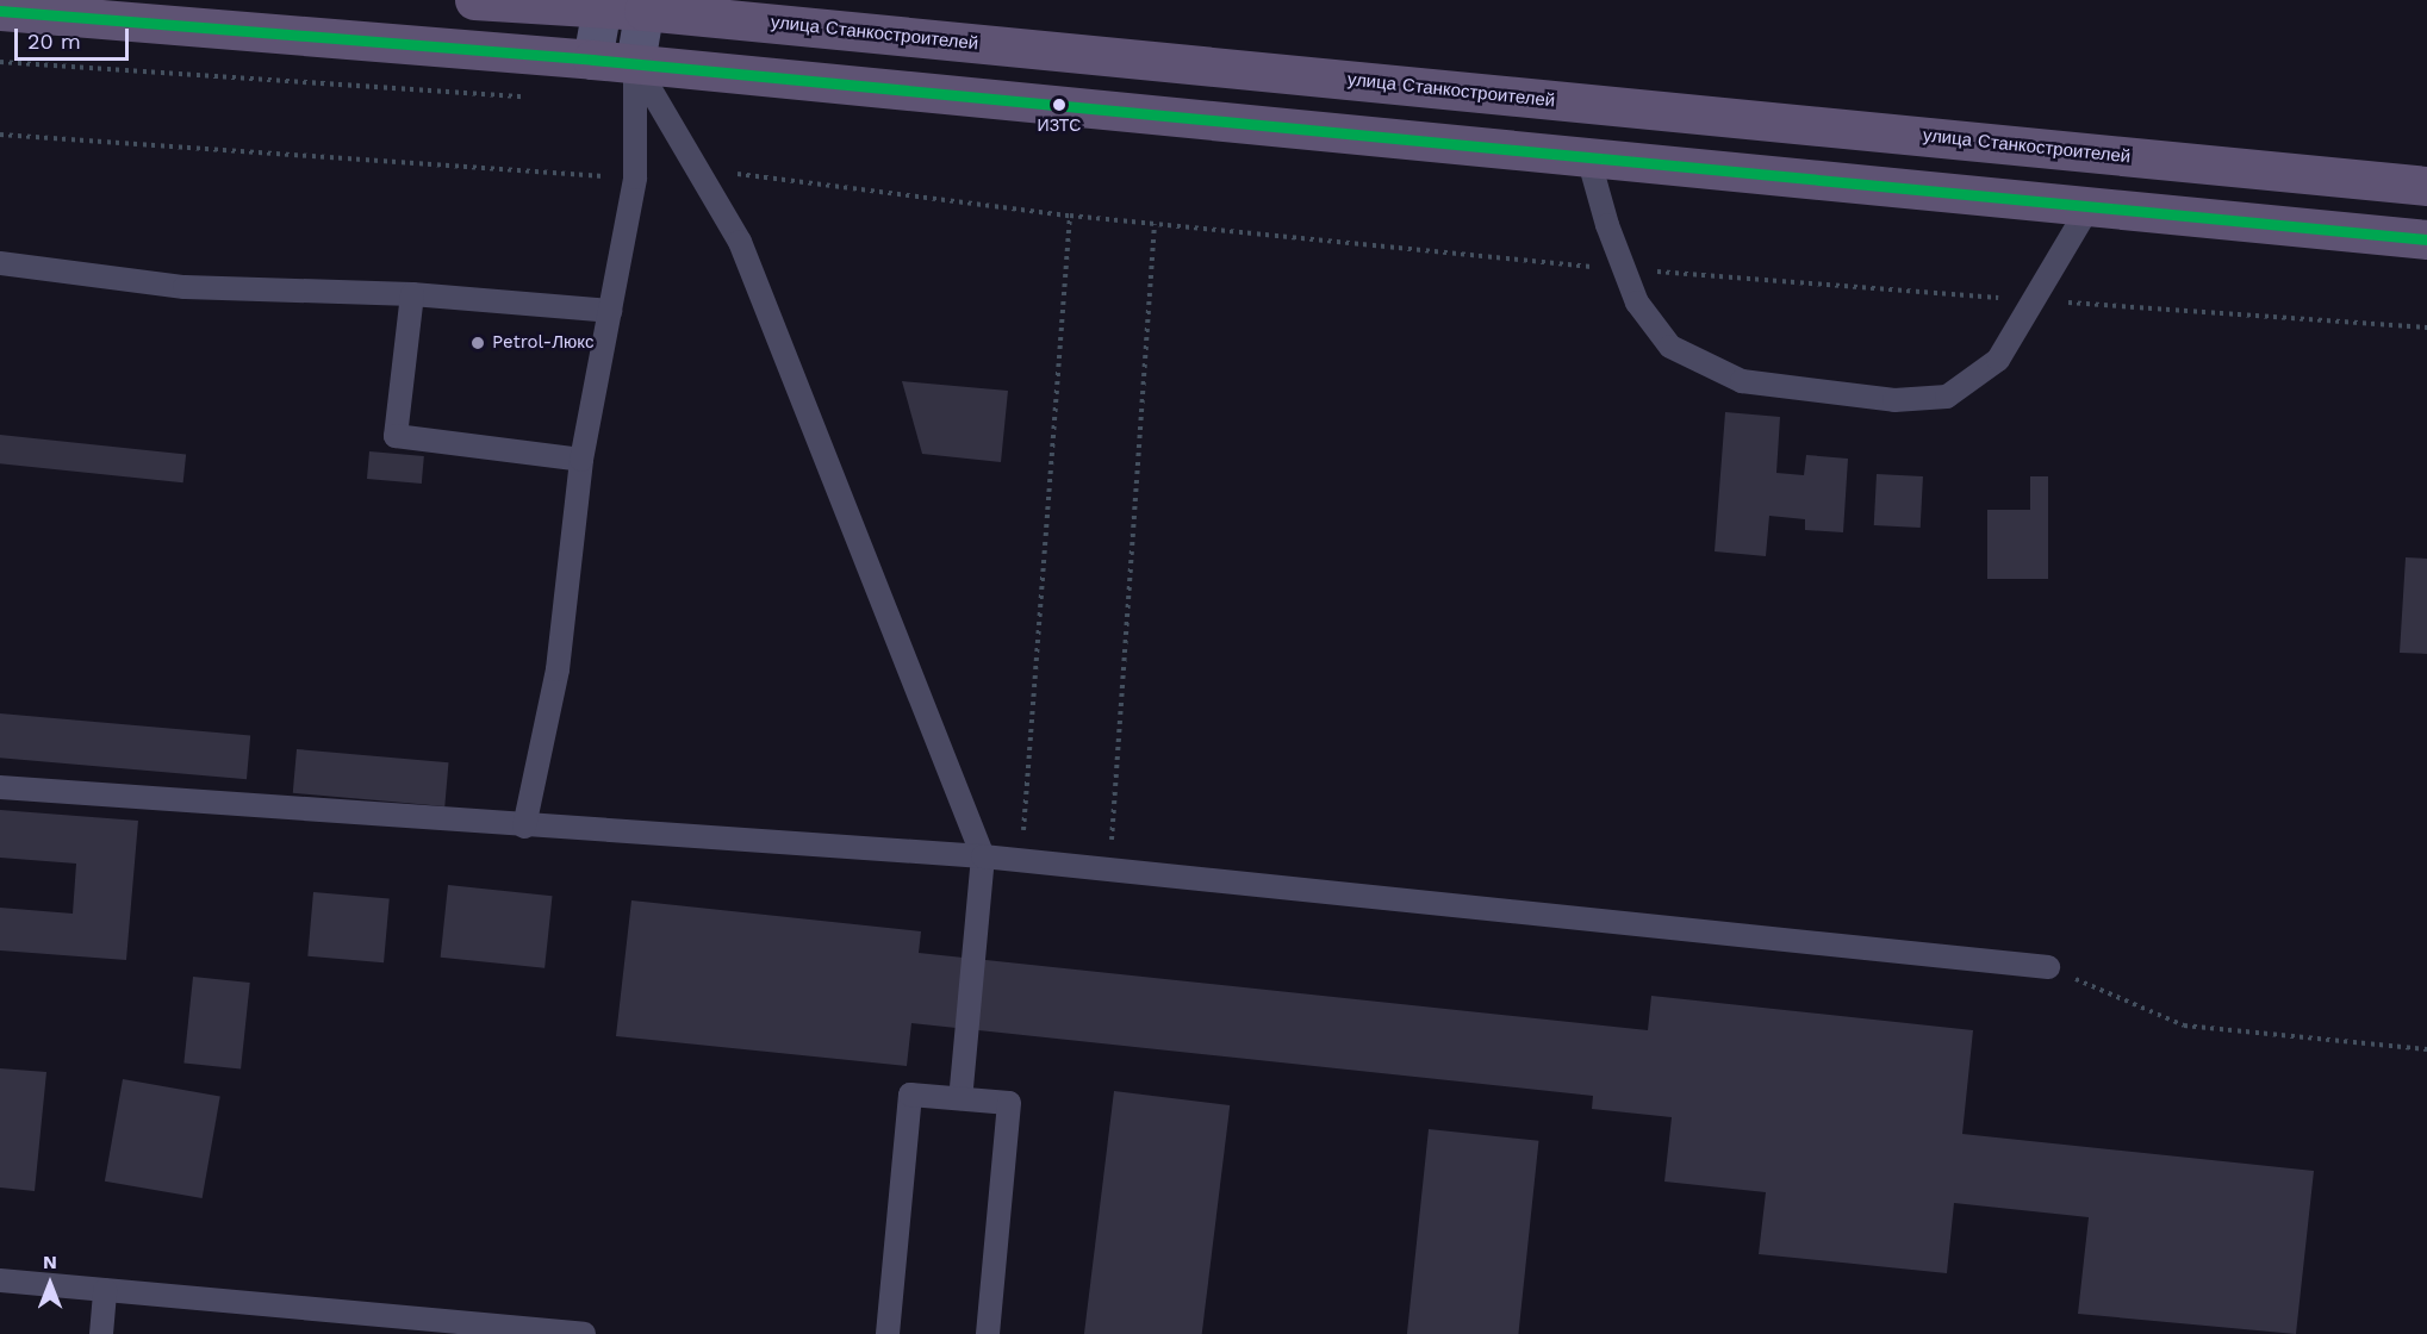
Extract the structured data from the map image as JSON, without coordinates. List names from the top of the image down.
{
  "streets": {
    "main road": ["улица Станкостроителей"]
  },
  "places": ["ИЗТС", "Petrol-Люкс"],
  "scale_bar": "20 m",
  "north": "top"
}
